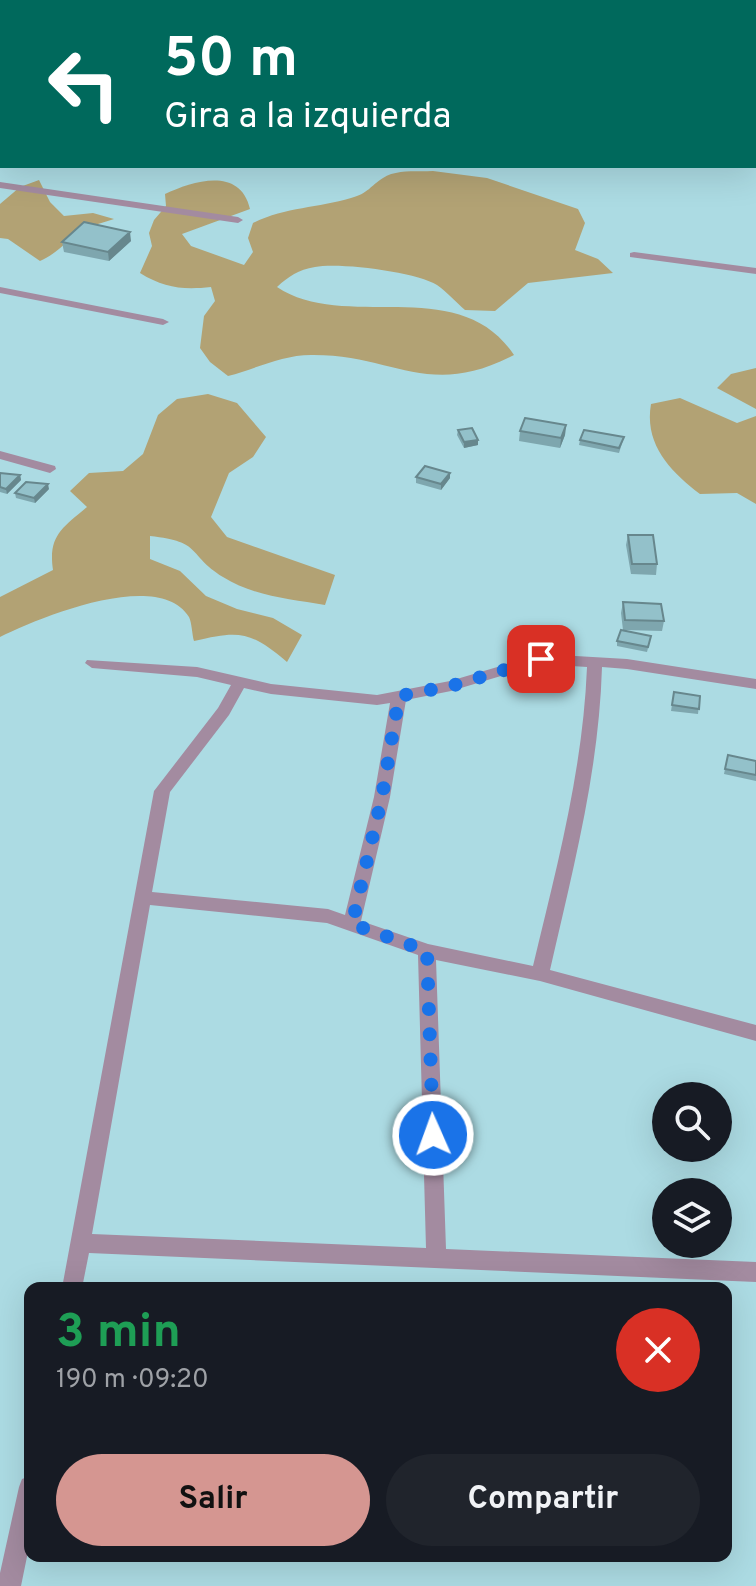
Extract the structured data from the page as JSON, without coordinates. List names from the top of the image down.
{
  "page": {
    "turn": ["50 m", "Gira a la izquierda"],
    "heading": ["3 min", "190 m · 09:20"],
    "buttons": ["Salir", "Compartir"]
  }
}
